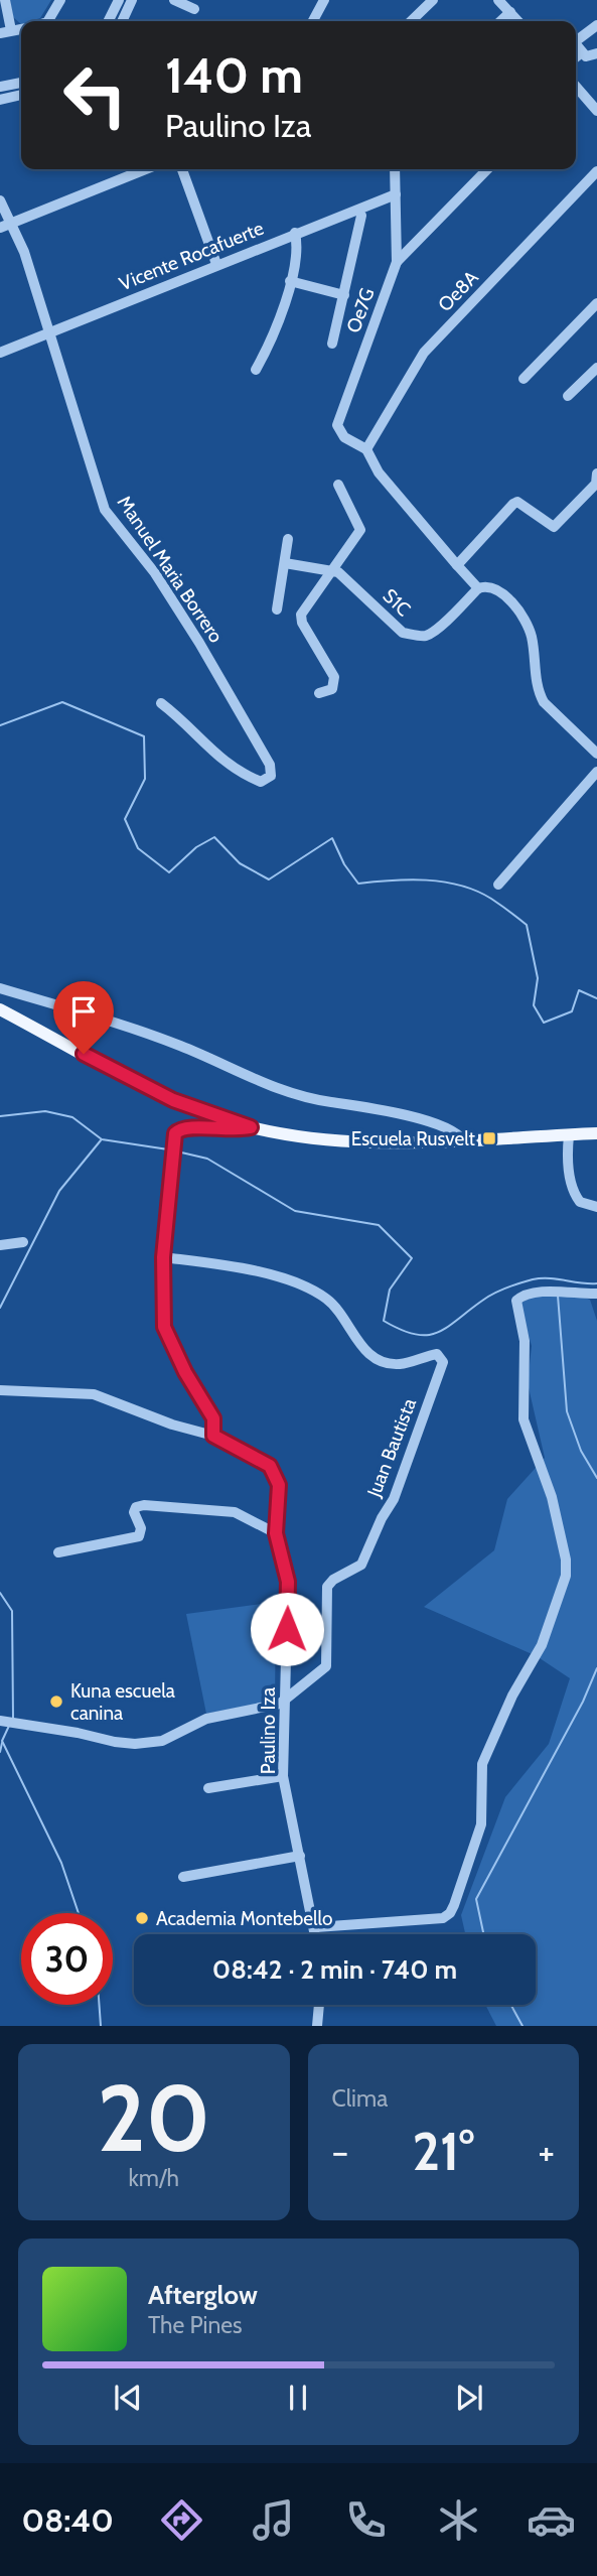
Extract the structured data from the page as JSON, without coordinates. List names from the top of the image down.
{
  "streets": {
    "street": [
      "Vicente Rocafuerte",
      "Oe8A",
      "Oe7G",
      "Manuel Maria Borrero",
      "S1C",
      "Juan Bautista",
      "Paulino Iza"
    ]
  },
  "crossings": [
    ["Vicente Rocafuerte", "Oe7G"],
    ["Vicente Rocafuerte", "Manuel Maria Borrero"],
    ["Oe8A", "Oe7G"],
    ["Juan Bautista", "Paulino Iza"]
  ],
  "places": {
    "transit": ["Escuela Rusvelt"],
    "other": ["Kuna escuela canina", "Academia Montebello"]
  },
  "page": {
    "turn": ["140 m", "Paulino Iza"],
    "limit": "30",
    "trip": "08:42 · 2 min · 740 m",
    "tile": [
      ["20", "km/h"],
      "Clima"
    ],
    "heat": ["−", "21°", "+"],
    "song": ["Afterglow", "The Pines"],
    "tabs": "08:40"
  }
}
